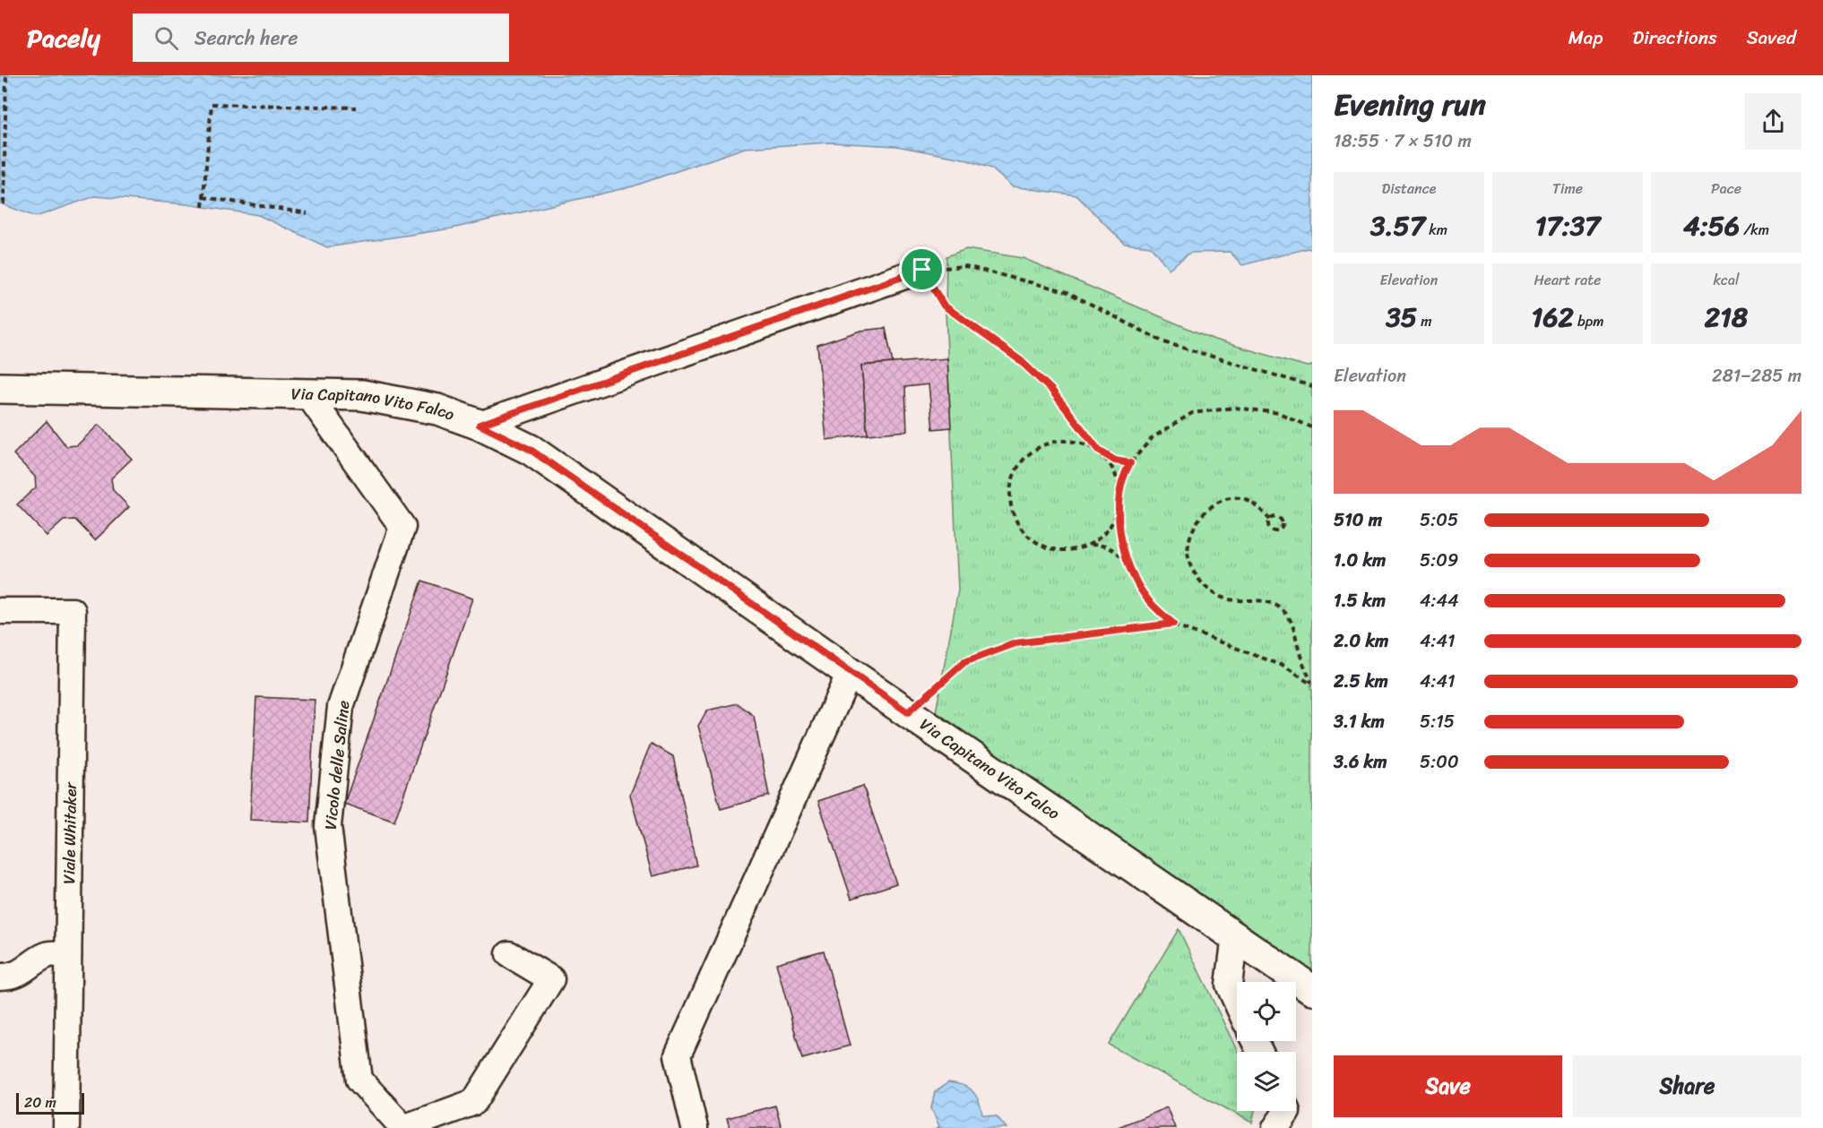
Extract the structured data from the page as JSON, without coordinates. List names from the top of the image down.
{
  "streets": {
    "street": ["Via Capitano Vito Falco", "Vicolo delle Saline", "Viale Whitaker"]
  },
  "crossings": [
    ["Via Capitano Vito Falco", "Vicolo delle Saline"]
  ],
  "scale_bar": "20 m",
  "page": {
    "header": "Pacely",
    "search": "Search here",
    "nav": ["Map", "Directions", "Saved"],
    "heading": ["Evening run", "18:55 · 7 × 510 m"],
    "stats": [
      ["Distance", "3.57 km"],
      ["Time", "17:37"],
      ["Pace", "4:56 /km"],
      ["Elevation", "35 m"],
      ["Heart rate", "162 bpm"],
      ["kcal", "218"]
    ],
    "chart": ["Elevation", "281–285 m"],
    "list": [
      {
        "name": "510 m",
        "note": "5:05"
      },
      {
        "name": "1.0 km",
        "note": "5:09"
      },
      {
        "name": "1.5 km",
        "note": "4:44"
      },
      {
        "name": "2.0 km",
        "note": "4:41"
      },
      {
        "name": "2.5 km",
        "note": "4:41"
      },
      {
        "name": "3.1 km",
        "note": "5:15"
      },
      {
        "name": "3.6 km",
        "note": "5:00"
      }
    ],
    "buttons": ["Save", "Share"],
    "scale": "20 m"
  }
}
